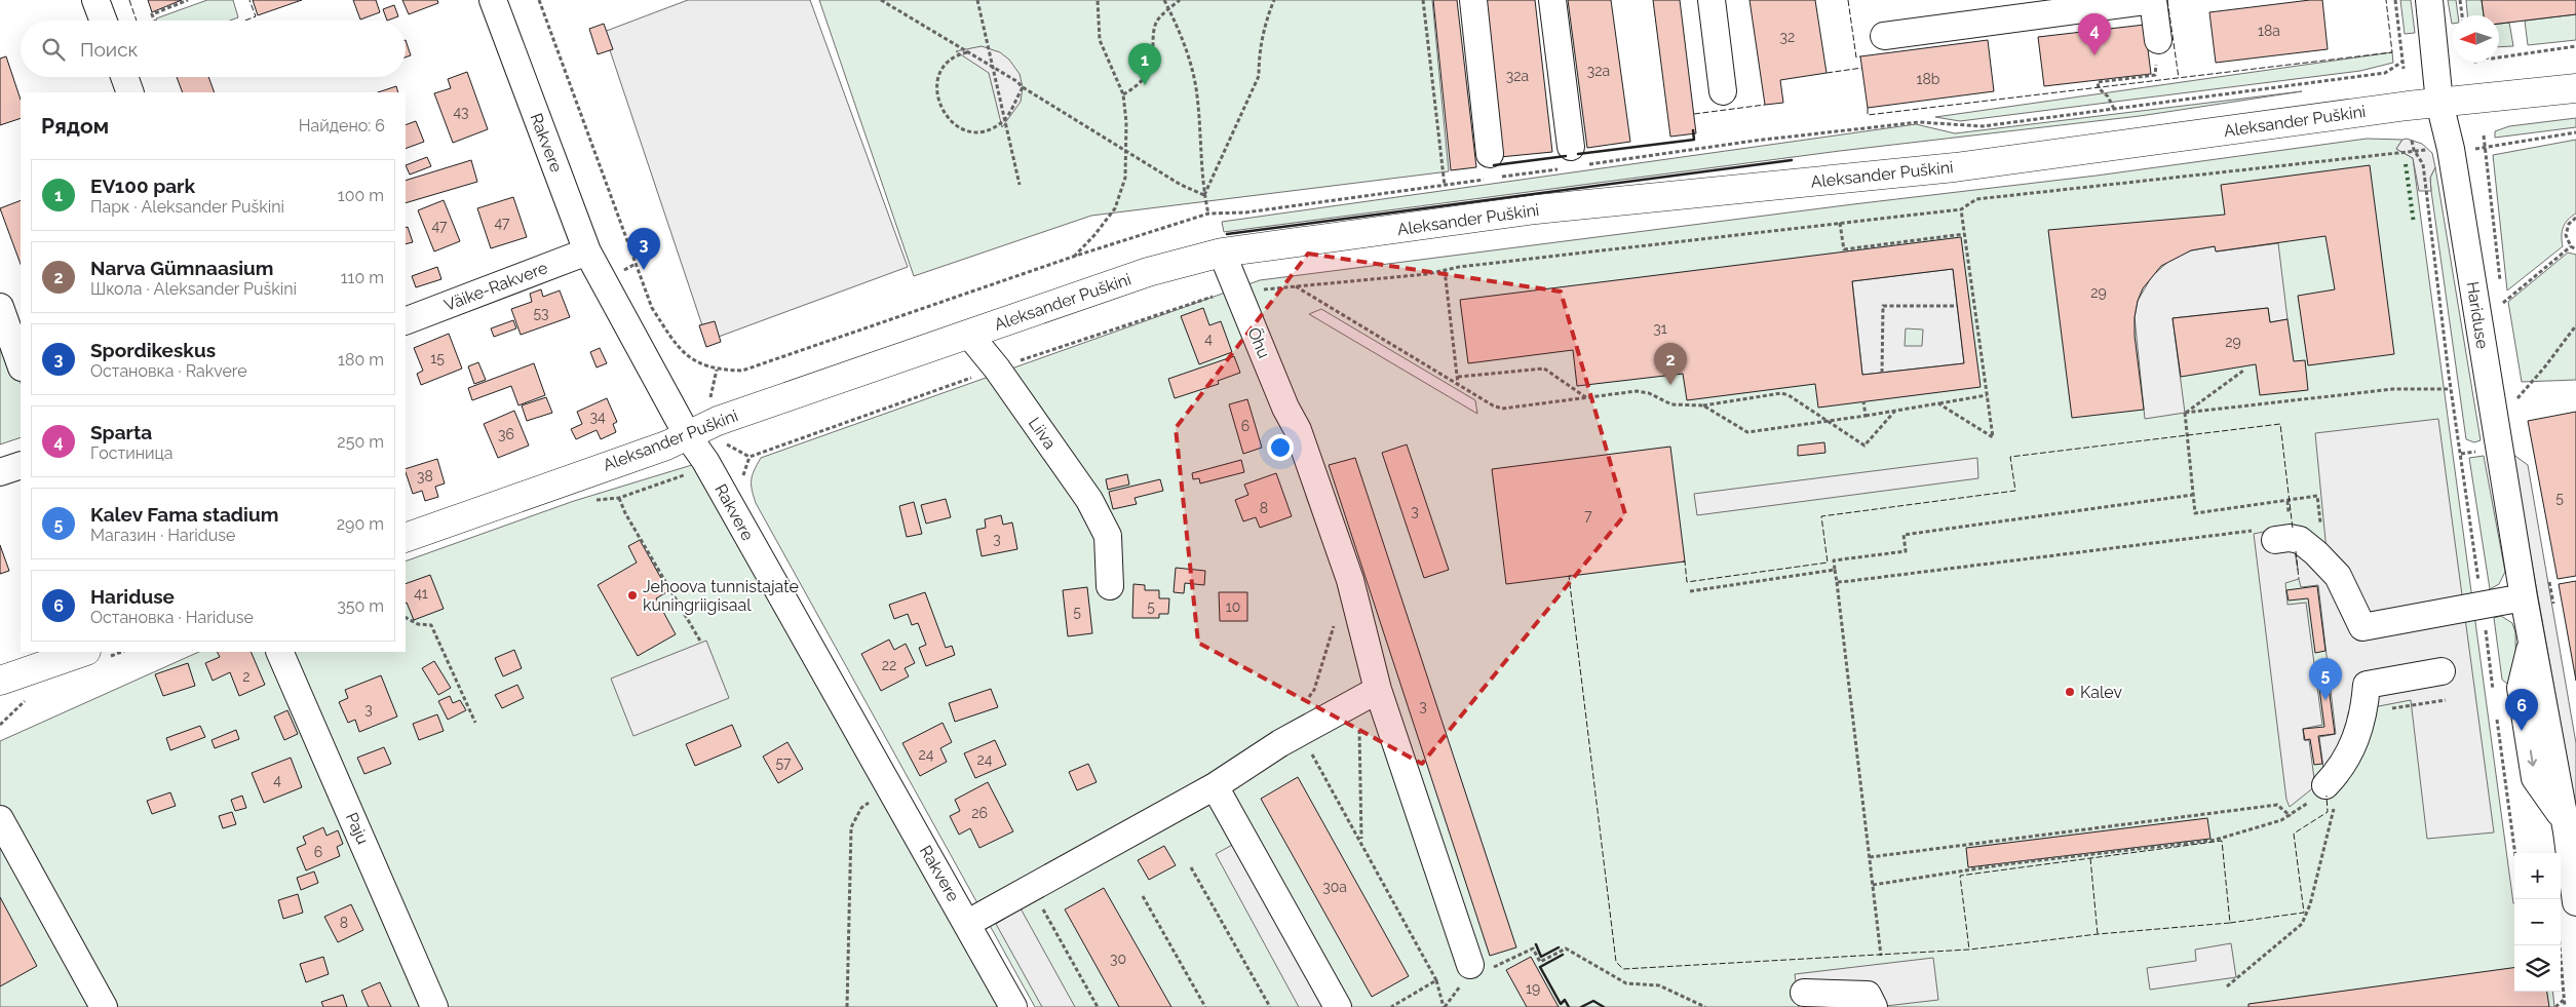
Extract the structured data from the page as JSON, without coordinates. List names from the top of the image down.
{
  "streets": {
    "main road": ["Aleksander Puškini"],
    "street": [
      "Rakvere",
      "Väike-Rakvere",
      "Hariduse",
      "Õhu",
      "Liiva",
      "Paju"
    ]
  },
  "crossings": [
    ["Aleksander Puškini", "Rakvere"],
    ["Aleksander Puškini", "Hariduse"],
    ["Aleksander Puškini", "Õhu"],
    ["Aleksander Puškini", "Liiva"],
    ["Rakvere", "Väike-Rakvere"]
  ],
  "places": ["Jehoova tunnistajate kuningriigisaal", "Kalev"],
  "house_numbers": [
    "18a",
    "32",
    "32a",
    "32a",
    "18b",
    "43",
    "47",
    "47",
    "29",
    "53",
    "31",
    "4",
    "29",
    "15",
    "34",
    "6",
    "36",
    "38",
    "5",
    "8",
    "3",
    "7",
    "3",
    "41",
    "5",
    "10",
    "5",
    "22",
    "2",
    "3",
    "3",
    "24",
    "24",
    "57",
    "4",
    "26",
    "6",
    "30a",
    "8",
    "30",
    "19"
  ],
  "north": "left",
  "page": {
    "pins": [
      "4",
      "1",
      "3",
      "2",
      "5",
      "6"
    ],
    "search": "Поиск",
    "heading": ["Рядом", "Найдено: 6"],
    "list": [
      {
        "mark": "1",
        "name": "EV100 park",
        "note": "Парк · Aleksander Puškini",
        "value": "100 m"
      },
      {
        "mark": "2",
        "name": "Narva Gümnaasium",
        "note": "Школа · Aleksander Puškini",
        "value": "110 m"
      },
      {
        "mark": "3",
        "name": "Spordikeskus",
        "note": "Остановка · Rakvere",
        "value": "180 m"
      },
      {
        "mark": "4",
        "name": "Sparta",
        "note": "Гостиница",
        "value": "250 m"
      },
      {
        "mark": "5",
        "name": "Kalev Fama stadium",
        "note": "Магазин · Hariduse",
        "value": "290 m"
      },
      {
        "mark": "6",
        "name": "Hariduse",
        "note": "Остановка · Hariduse",
        "value": "350 m"
      }
    ],
    "map_buttons": ["+", "−"]
  }
}
